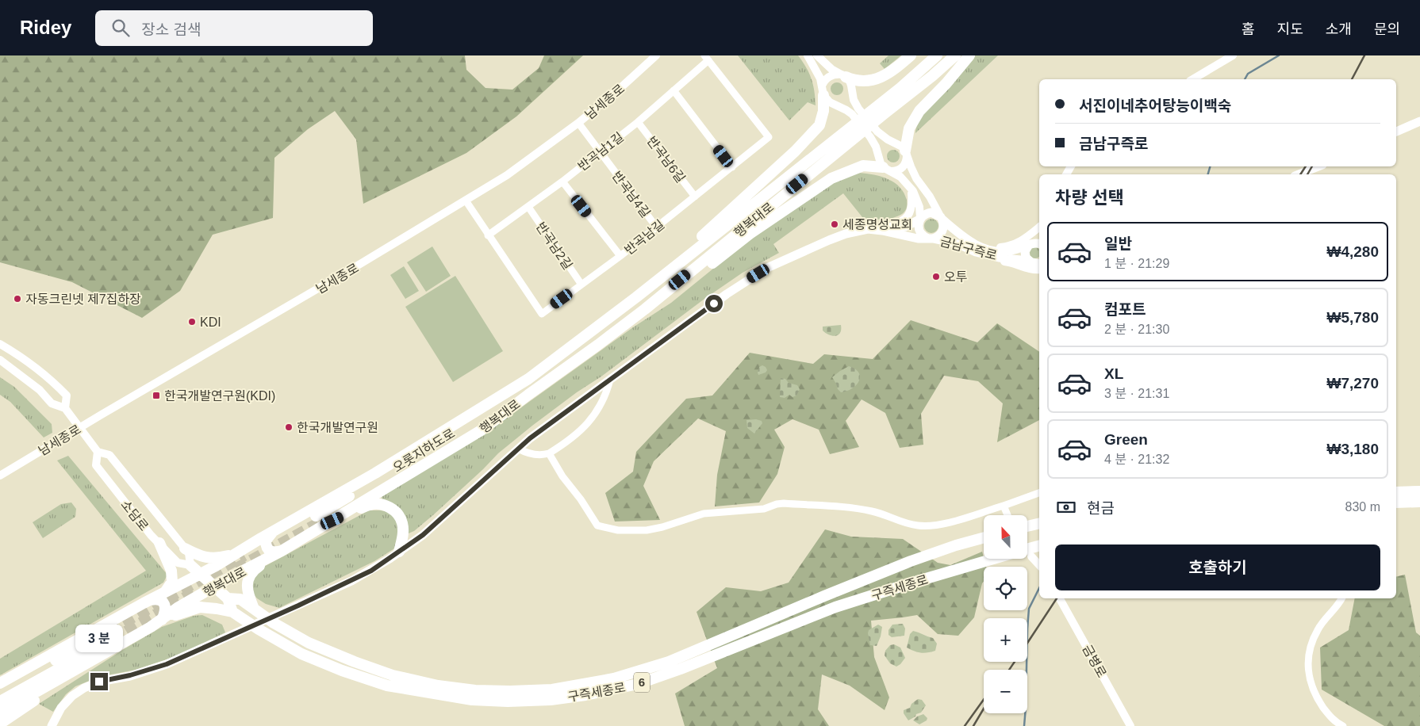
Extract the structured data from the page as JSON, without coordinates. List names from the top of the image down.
{
  "streets": {
    "highway": [
      "행복대로",
      "오롯지하도로",
      "소담로",
      "구즉세종로",
      "6"
    ],
    "main road": ["금남구즉로"],
    "street": [
      "남세종로",
      "반곡남1길",
      "반곡남6길",
      "반곡남4길",
      "반곡남길",
      "반곡남2길",
      "금병로"
    ]
  },
  "crossings": [
    ["남세종로", "반곡남4길"],
    ["남세종로", "반곡남길"],
    ["남세종로", "소담로"],
    ["반곡남1길", "반곡남6길"],
    ["반곡남1길", "반곡남4길"],
    ["반곡남1길", "반곡남길"],
    ["반곡남1길", "반곡남2길"],
    ["반곡남6길", "반곡남길"],
    ["반곡남4길", "반곡남길"],
    ["행복대로", "오롯지하도로"],
    ["행복대로", "소담로"],
    ["행복대로", "구즉세종로"],
    ["반곡남길", "반곡남2길"],
    ["소담로", "구즉세종로"]
  ],
  "places": {
    "other": [
      "세종명성교회",
      "오투",
      "자동크린넷 제7집하장",
      "KDI",
      "한국개발연구원"
    ],
    "transit": ["한국개발연구원(KDI)"]
  },
  "north": "top",
  "page": {
    "header": "Ridey",
    "search": "장소 검색",
    "nav": [
      "홈",
      "지도",
      "소개",
      "문의"
    ],
    "banner": ["서진이네추어탕능이백숙", "금남구즉로"],
    "heading": "차량 선택",
    "list": [
      {
        "name": "일반",
        "note": "1 분 · 21:29",
        "value": "₩4,280"
      },
      {
        "name": "컴포트",
        "note": "2 분 · 21:30",
        "value": "₩5,780"
      },
      {
        "name": "XL",
        "note": "3 분 · 21:31",
        "value": "₩7,270"
      },
      {
        "name": "Green",
        "note": "4 분 · 21:32",
        "value": "₩3,180"
      }
    ],
    "pay": ["현금", "830 m"],
    "map_buttons": ["+", "−"],
    "buttons": "호출하기",
    "bubble": "3 분"
  }
}
